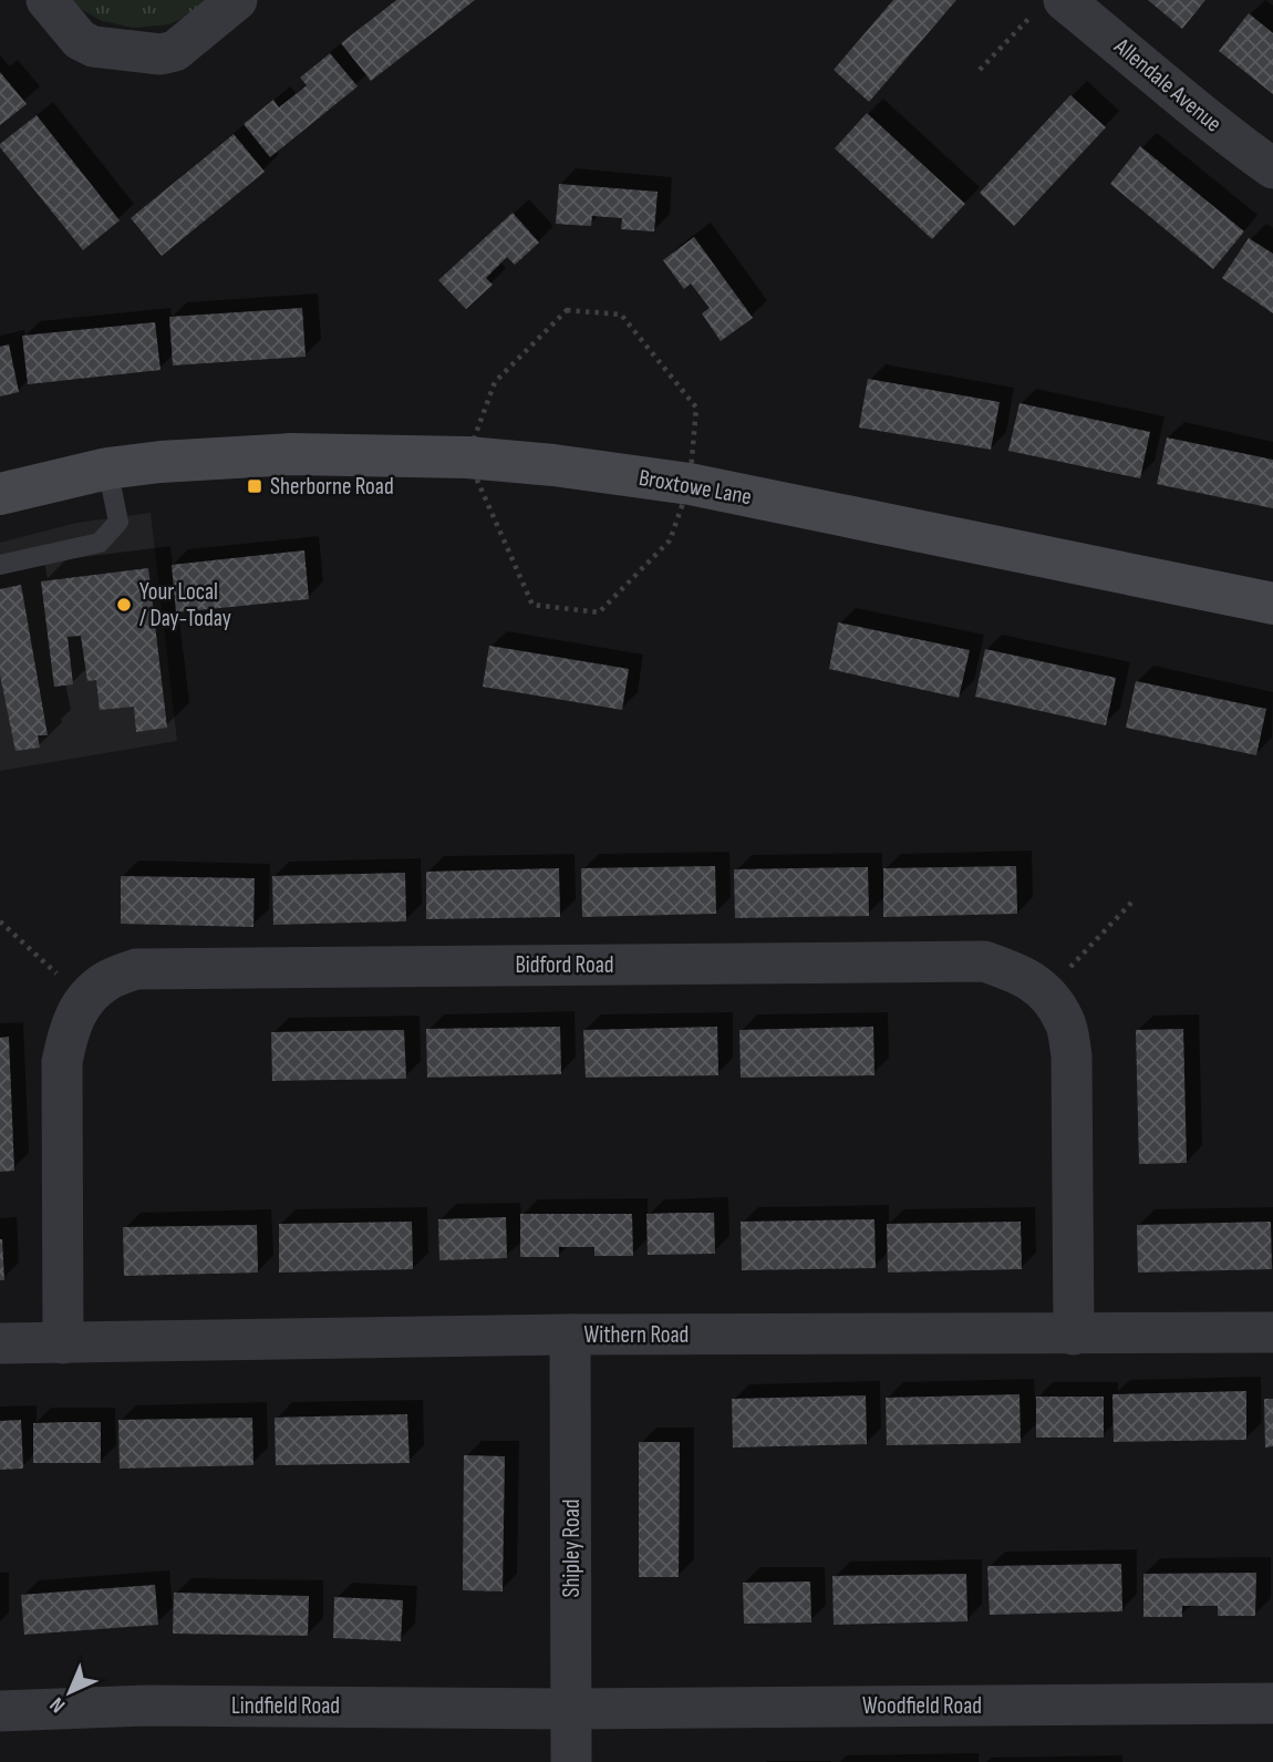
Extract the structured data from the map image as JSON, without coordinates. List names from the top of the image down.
{
  "streets": {
    "main road": ["Broxtowe Lane"],
    "street": [
      "Allendale Avenue",
      "Bidford Road",
      "Withern Road",
      "Shipley Road",
      "Lindfield Road",
      "Woodfield Road"
    ]
  },
  "crossings": [
    ["Bidford Road", "Withern Road"],
    ["Withern Road", "Shipley Road"],
    ["Shipley Road", "Lindfield Road"],
    ["Shipley Road", "Woodfield Road"],
    ["Lindfield Road", "Woodfield Road"]
  ],
  "places": {
    "transit": ["Sherborne Road"],
    "other": ["Your Local / Day-Today"]
  },
  "north": "bottom left"
}
